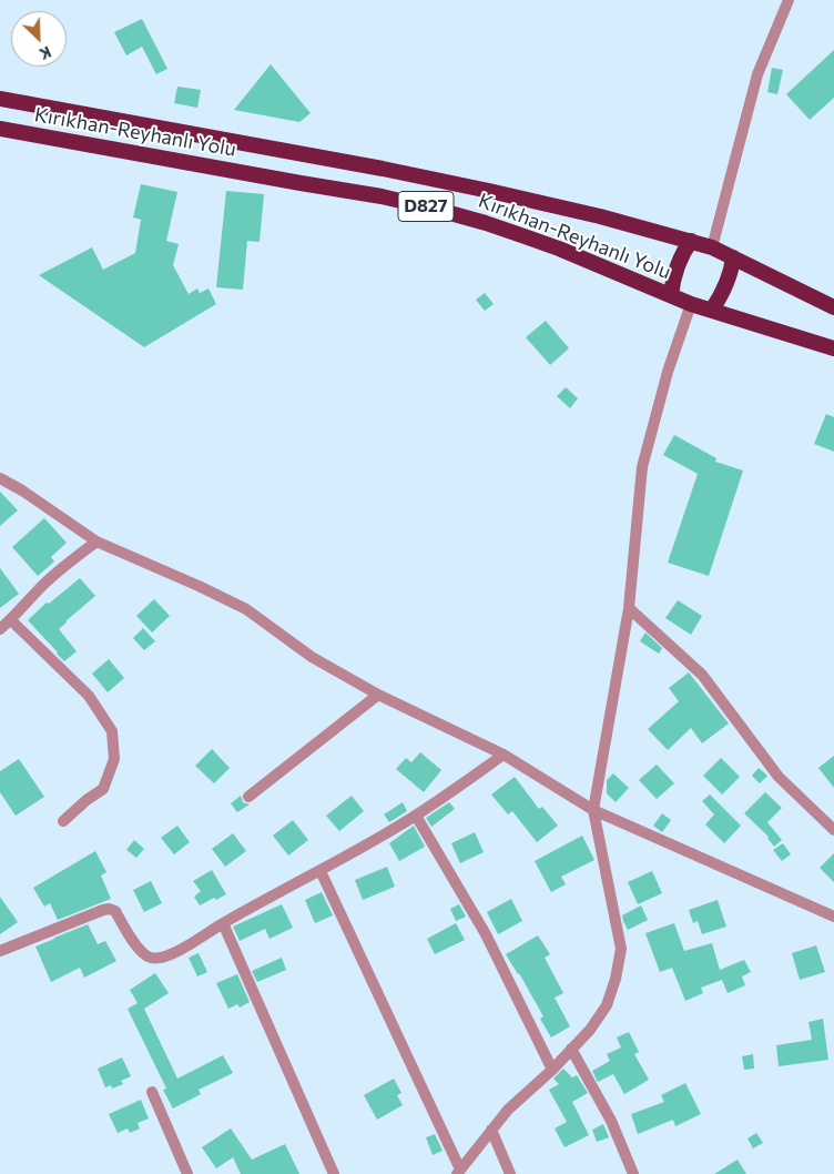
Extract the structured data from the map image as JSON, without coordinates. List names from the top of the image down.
{
  "streets": {
    "highway": ["Kırıkhan-Reyhanlı Yolu", "D827"]
  },
  "north": "bottom right"
}
